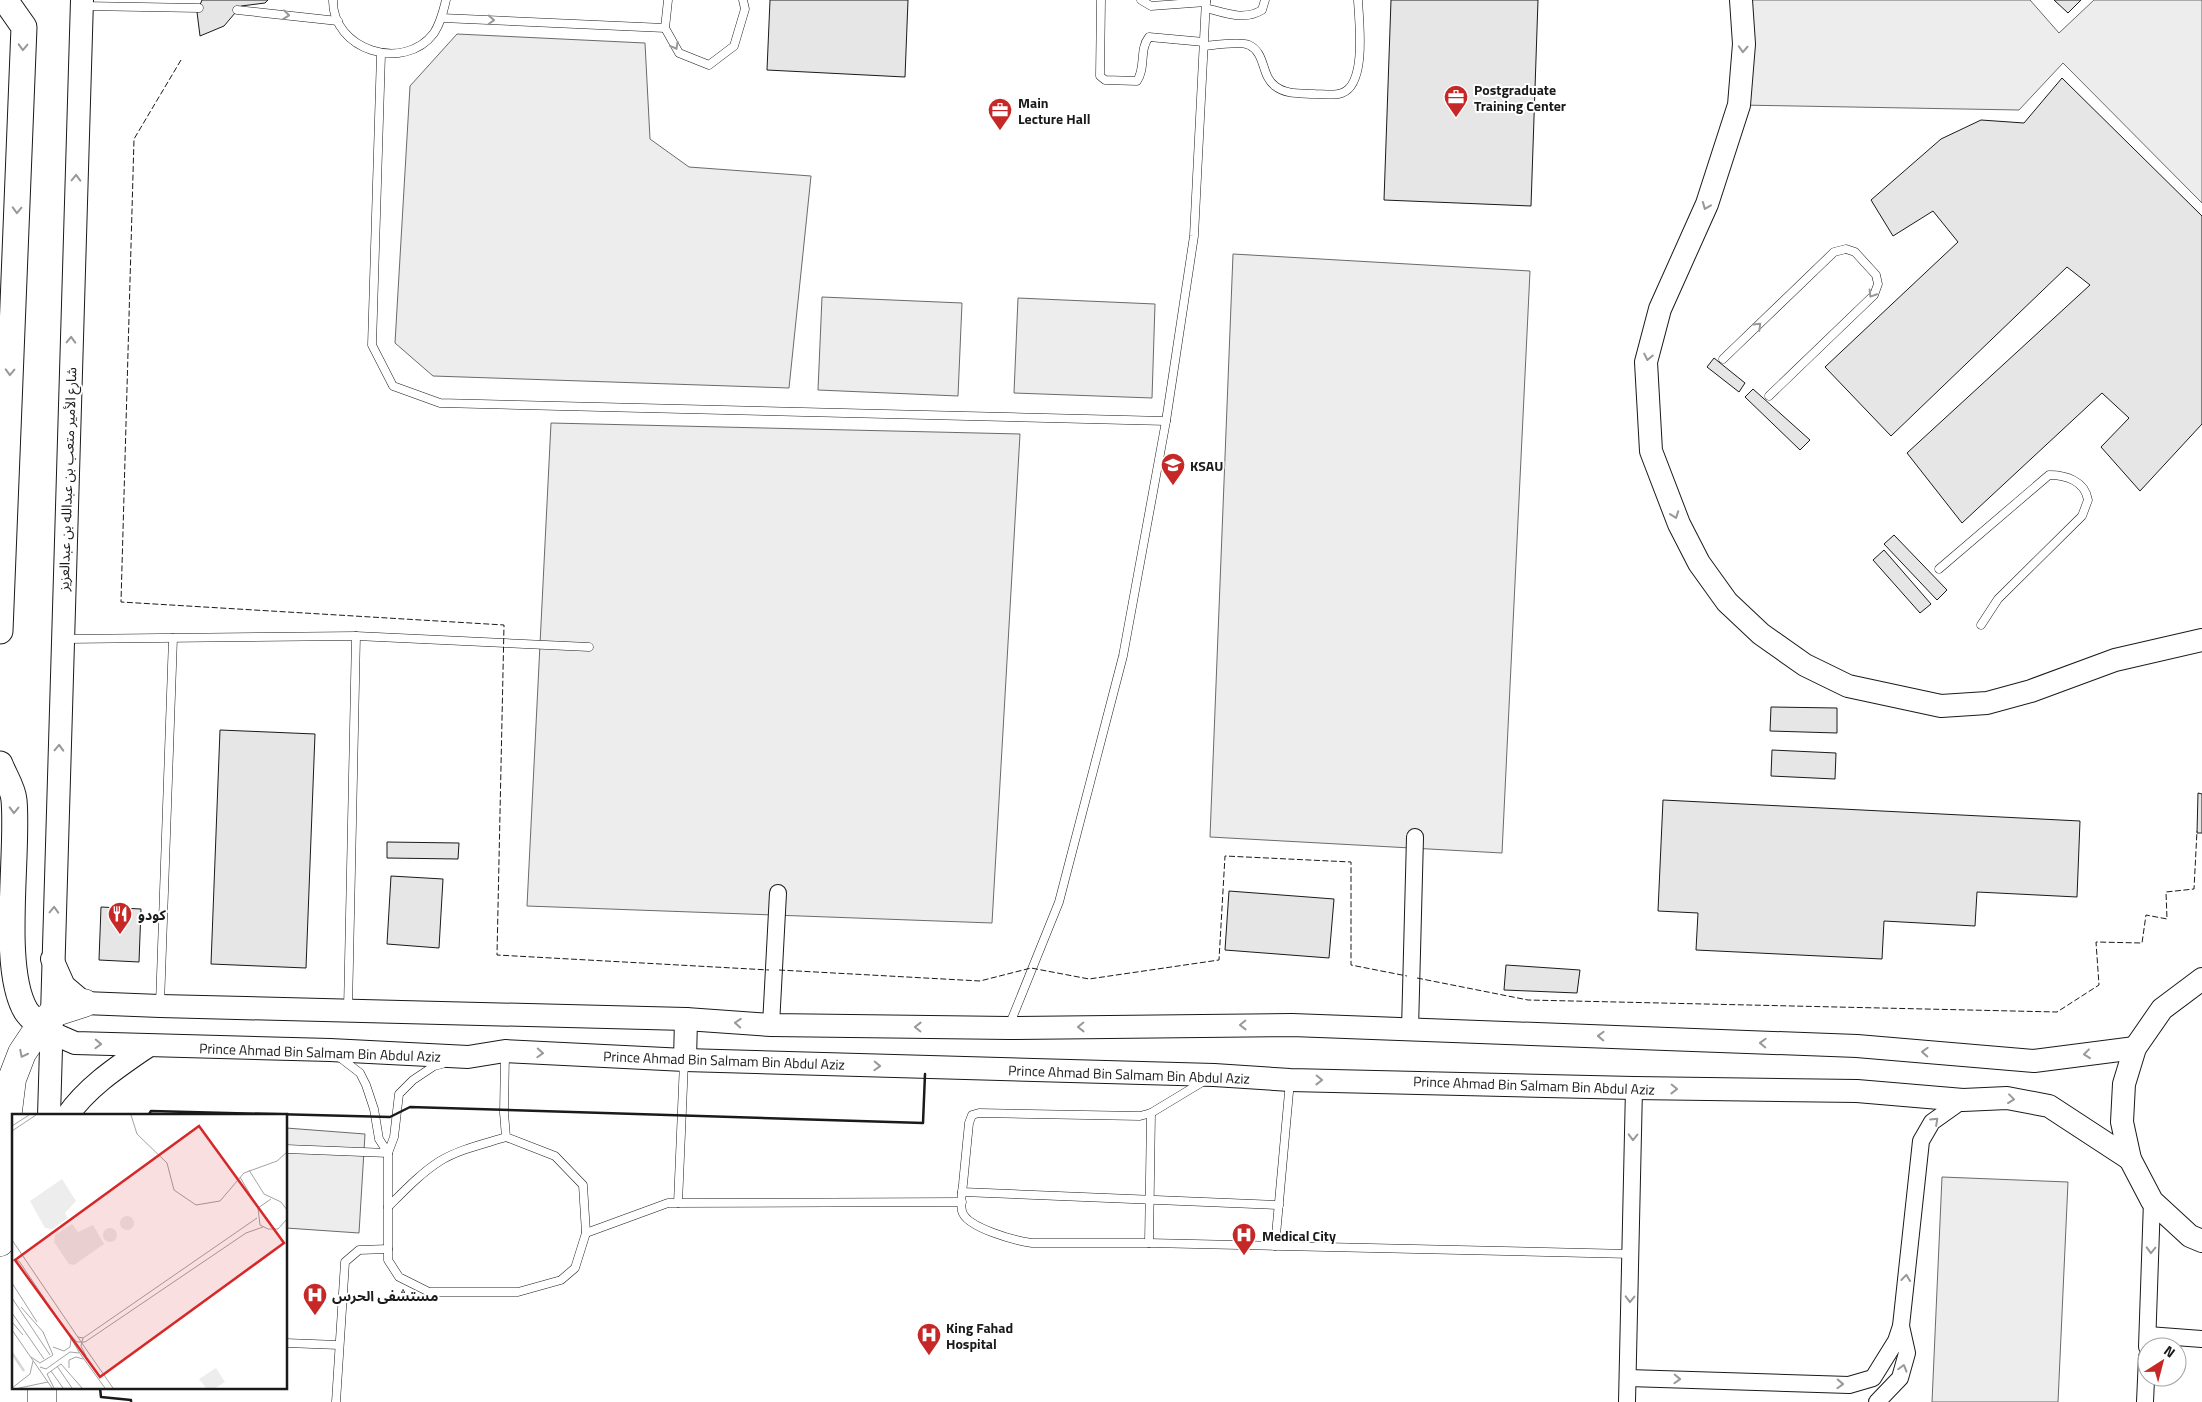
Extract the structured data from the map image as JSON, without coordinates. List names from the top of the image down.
{
  "streets": {
    "main road": ["شارع الأمير متعب بن عبدالله بن عبدالعزيز", "Prince Ahmad Bin Salmam Bin Abdul Aziz"]
  },
  "crossings": [
    ["شارع الأمير متعب بن عبدالله بن عبدالعزيز", "Prince Ahmad Bin Salmam Bin Abdul Aziz"]
  ],
  "places": {
    "office": ["Postgraduate Training Center", "Main Lecture Hall"],
    "school or university": ["KSAU"],
    "restaurant": ["كودو"],
    "hospital": ["Medical City", "مستشفى الحرس", "King Fahad Hospital"]
  },
  "north": "top right"
}
